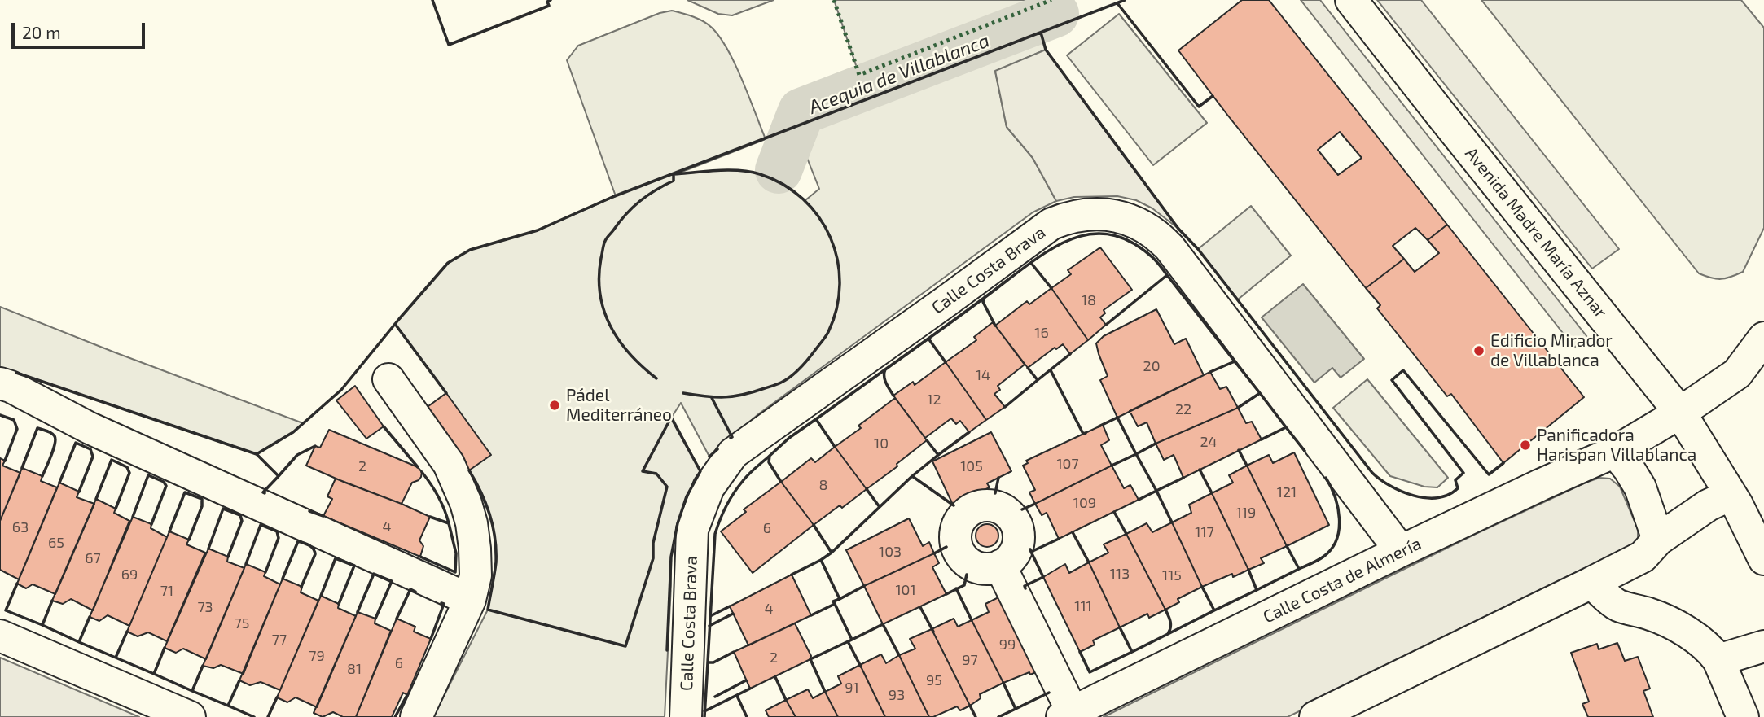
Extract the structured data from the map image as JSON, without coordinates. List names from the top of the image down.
{
  "streets": {
    "street": ["Avenida Madre María Aznar", "Calle Costa Brava", "Calle Costa de Almería"]
  },
  "crossings": [
    ["Avenida Madre María Aznar", "Calle Costa de Almería"],
    ["Calle Costa Brava", "Calle Costa de Almería"]
  ],
  "water": ["Acequia de Villablanca"],
  "places": ["Edificio Mirador de Villablanca", "Pádel Mediterráneo", "Panificadora Harispan Villablanca"],
  "house_numbers": [
    "18",
    "16",
    "20",
    "14",
    "12",
    "22",
    "24",
    "10",
    "107",
    "2",
    "105",
    "8",
    "121",
    "109",
    "119",
    "4",
    "63",
    "6",
    "117",
    "65",
    "103",
    "67",
    "113",
    "69",
    "115",
    "101",
    "71",
    "111",
    "73",
    "4",
    "75",
    "77",
    "99",
    "79",
    "2",
    "97",
    "6",
    "81",
    "95",
    "91",
    "93"
  ],
  "scale_bar": "20 m"
}
